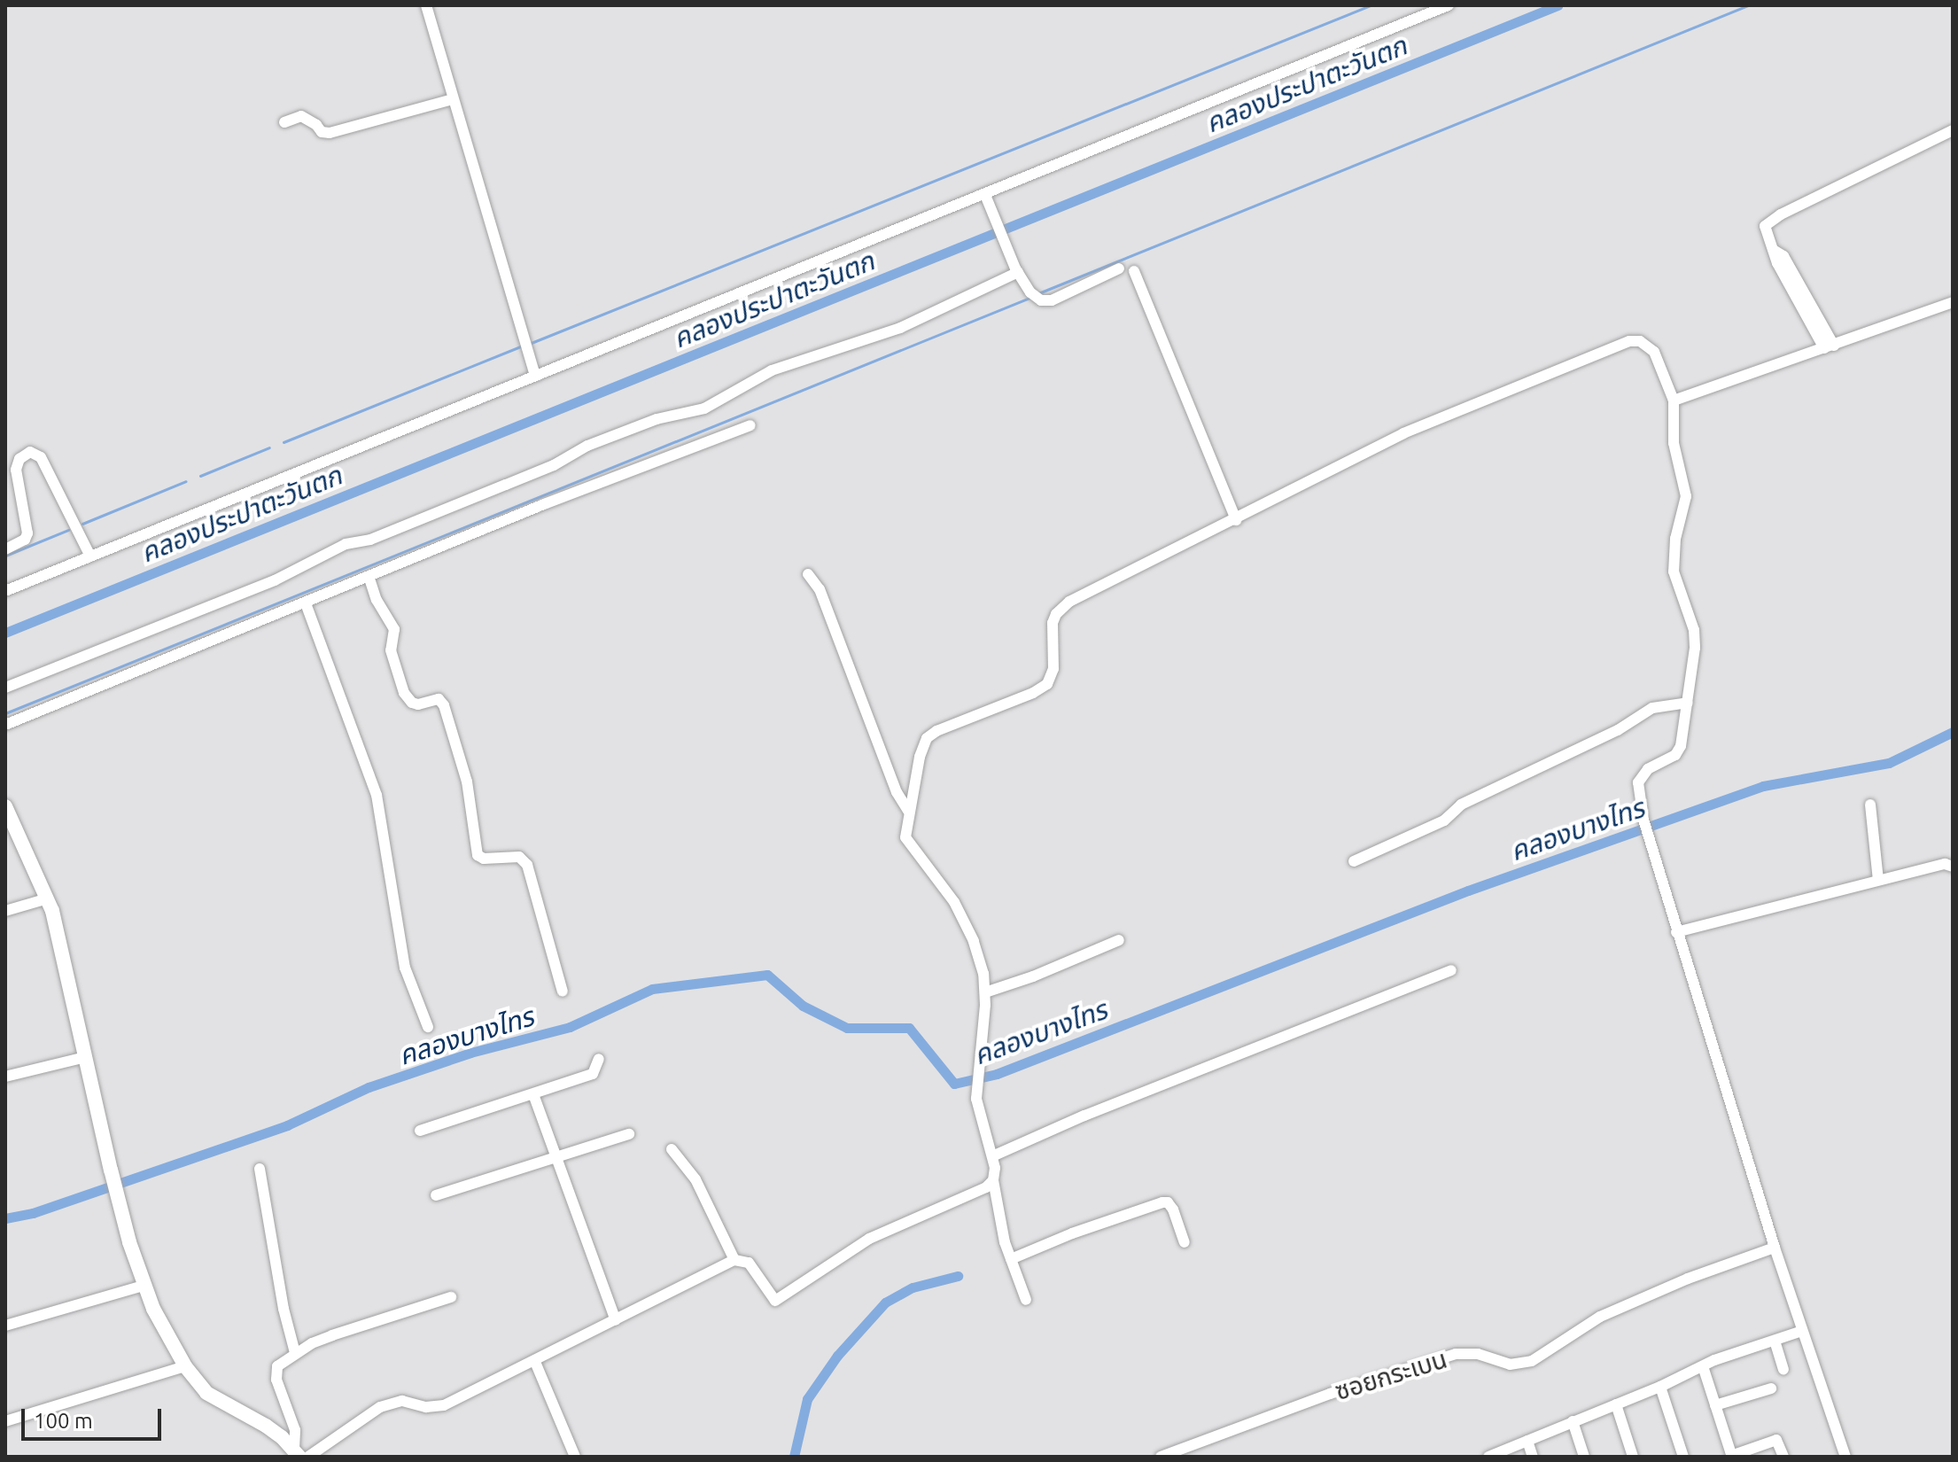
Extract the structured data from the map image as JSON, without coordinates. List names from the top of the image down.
{
  "streets": {
    "street": ["ซอยกระเบน"]
  },
  "water": ["คลองประปาตะวันตก", "คลองบางไทร"],
  "scale_bar": "100 m"
}
